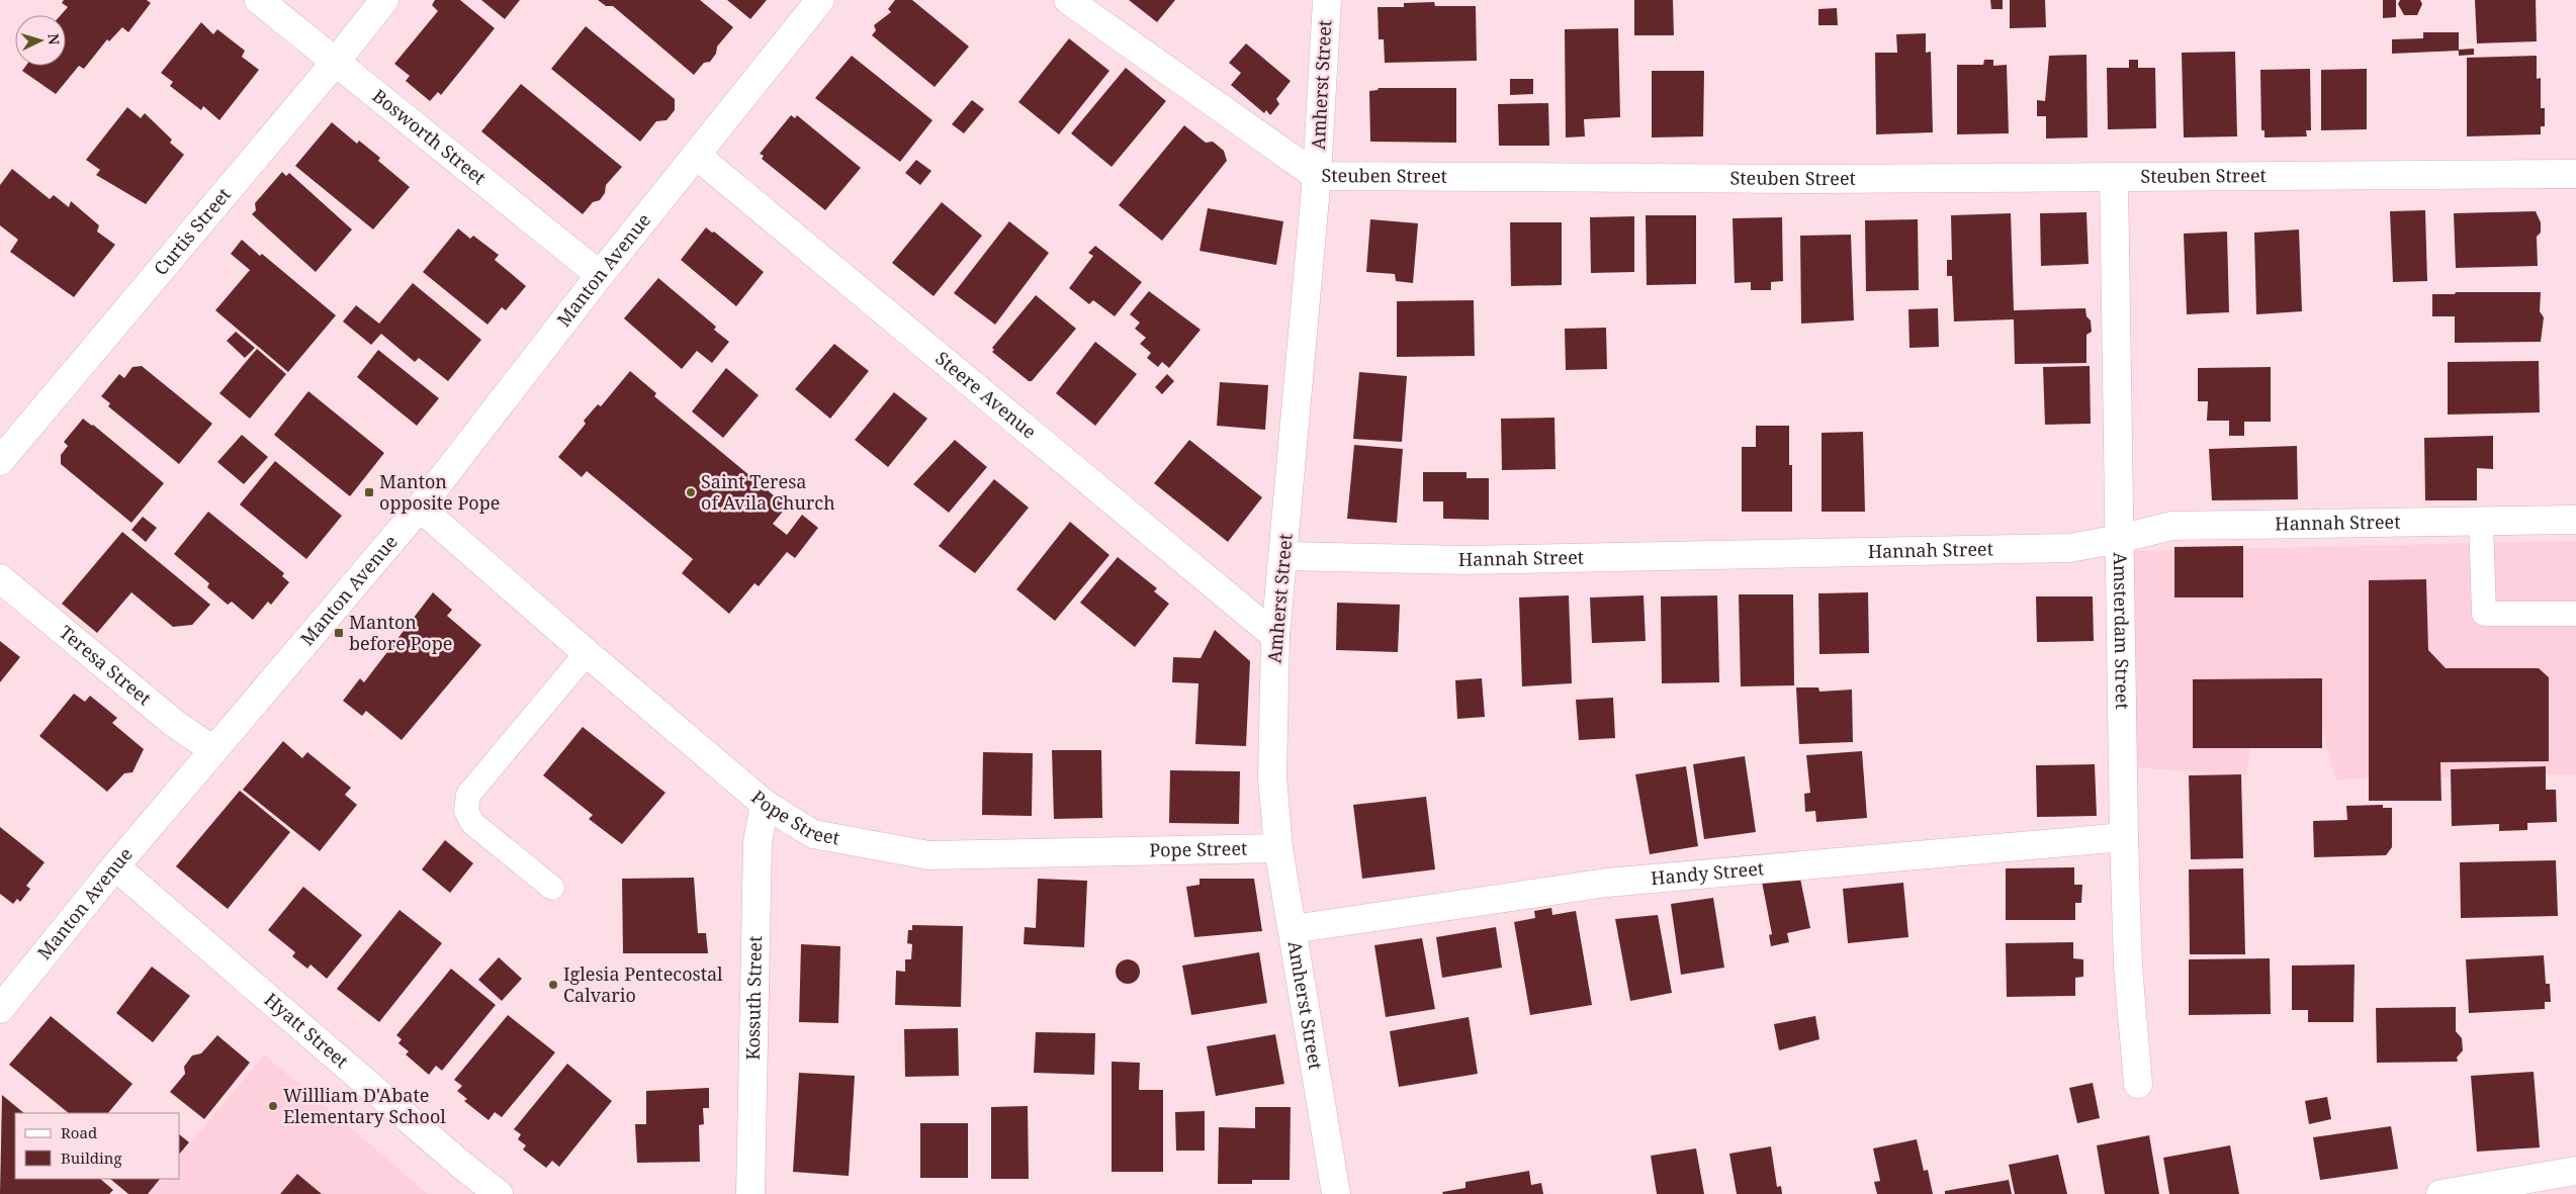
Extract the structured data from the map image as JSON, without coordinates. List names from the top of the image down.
{
  "streets": {
    "street": [
      "Amherst Street",
      "Bosworth Street",
      "Steuben Street",
      "Curtis Street",
      "Manton Avenue",
      "Steere Avenue",
      "Hannah Street",
      "Amsterdam Street",
      "Teresa Street",
      "Pope Street",
      "Handy Street",
      "Kossuth Street",
      "Hyatt Street"
    ]
  },
  "crossings": [
    ["Amherst Street", "Steuben Street"],
    ["Amherst Street", "Steere Avenue"],
    ["Amherst Street", "Hannah Street"],
    ["Amherst Street", "Pope Street"],
    ["Amherst Street", "Handy Street"],
    ["Bosworth Street", "Curtis Street"],
    ["Bosworth Street", "Manton Avenue"],
    ["Steuben Street", "Amsterdam Street"],
    ["Manton Avenue", "Steere Avenue"],
    ["Manton Avenue", "Teresa Street"],
    ["Manton Avenue", "Pope Street"],
    ["Manton Avenue", "Hyatt Street"],
    ["Hannah Street", "Amsterdam Street"],
    ["Amsterdam Street", "Handy Street"],
    ["Pope Street", "Kossuth Street"]
  ],
  "places": {
    "transit": ["Manton opposite Pope", "Manton before Pope"],
    "other": ["Saint Teresa of Avila Church", "Iglesia Pentecostal Calvario", "Willliam D'Abate Elementary School"]
  },
  "legend": ["Road", "Building"],
  "north": "right"
}
